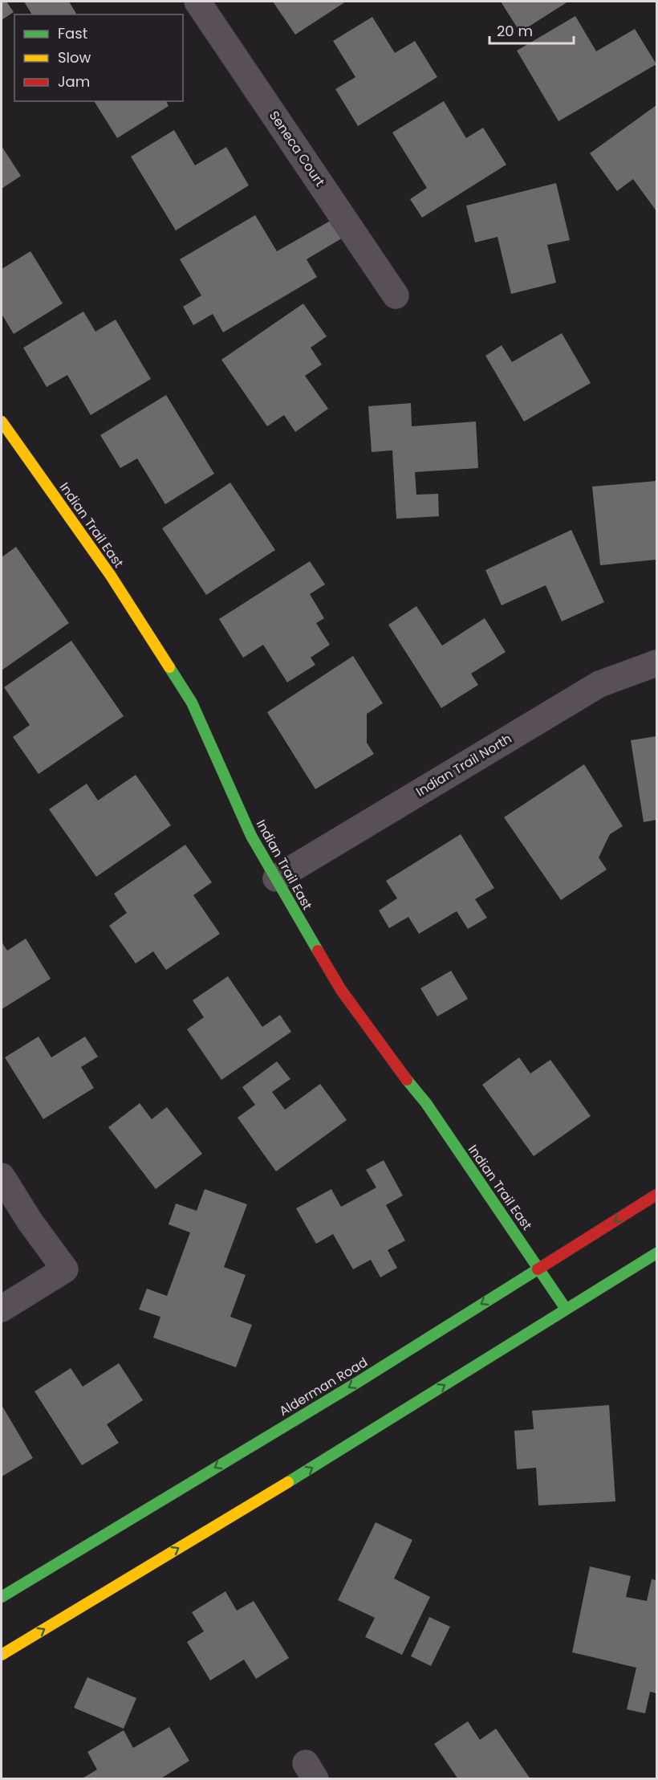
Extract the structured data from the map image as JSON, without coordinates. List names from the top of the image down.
{
  "streets": {
    "main road": ["Indian Trail East", "Alderman Road"],
    "street": ["Seneca Court", "Indian Trail North"]
  },
  "crossings": [
    ["Indian Trail East", "Indian Trail North"],
    ["Indian Trail East", "Alderman Road"]
  ],
  "legend": ["Fast", "Slow", "Jam"],
  "scale_bar": "20 m"
}
